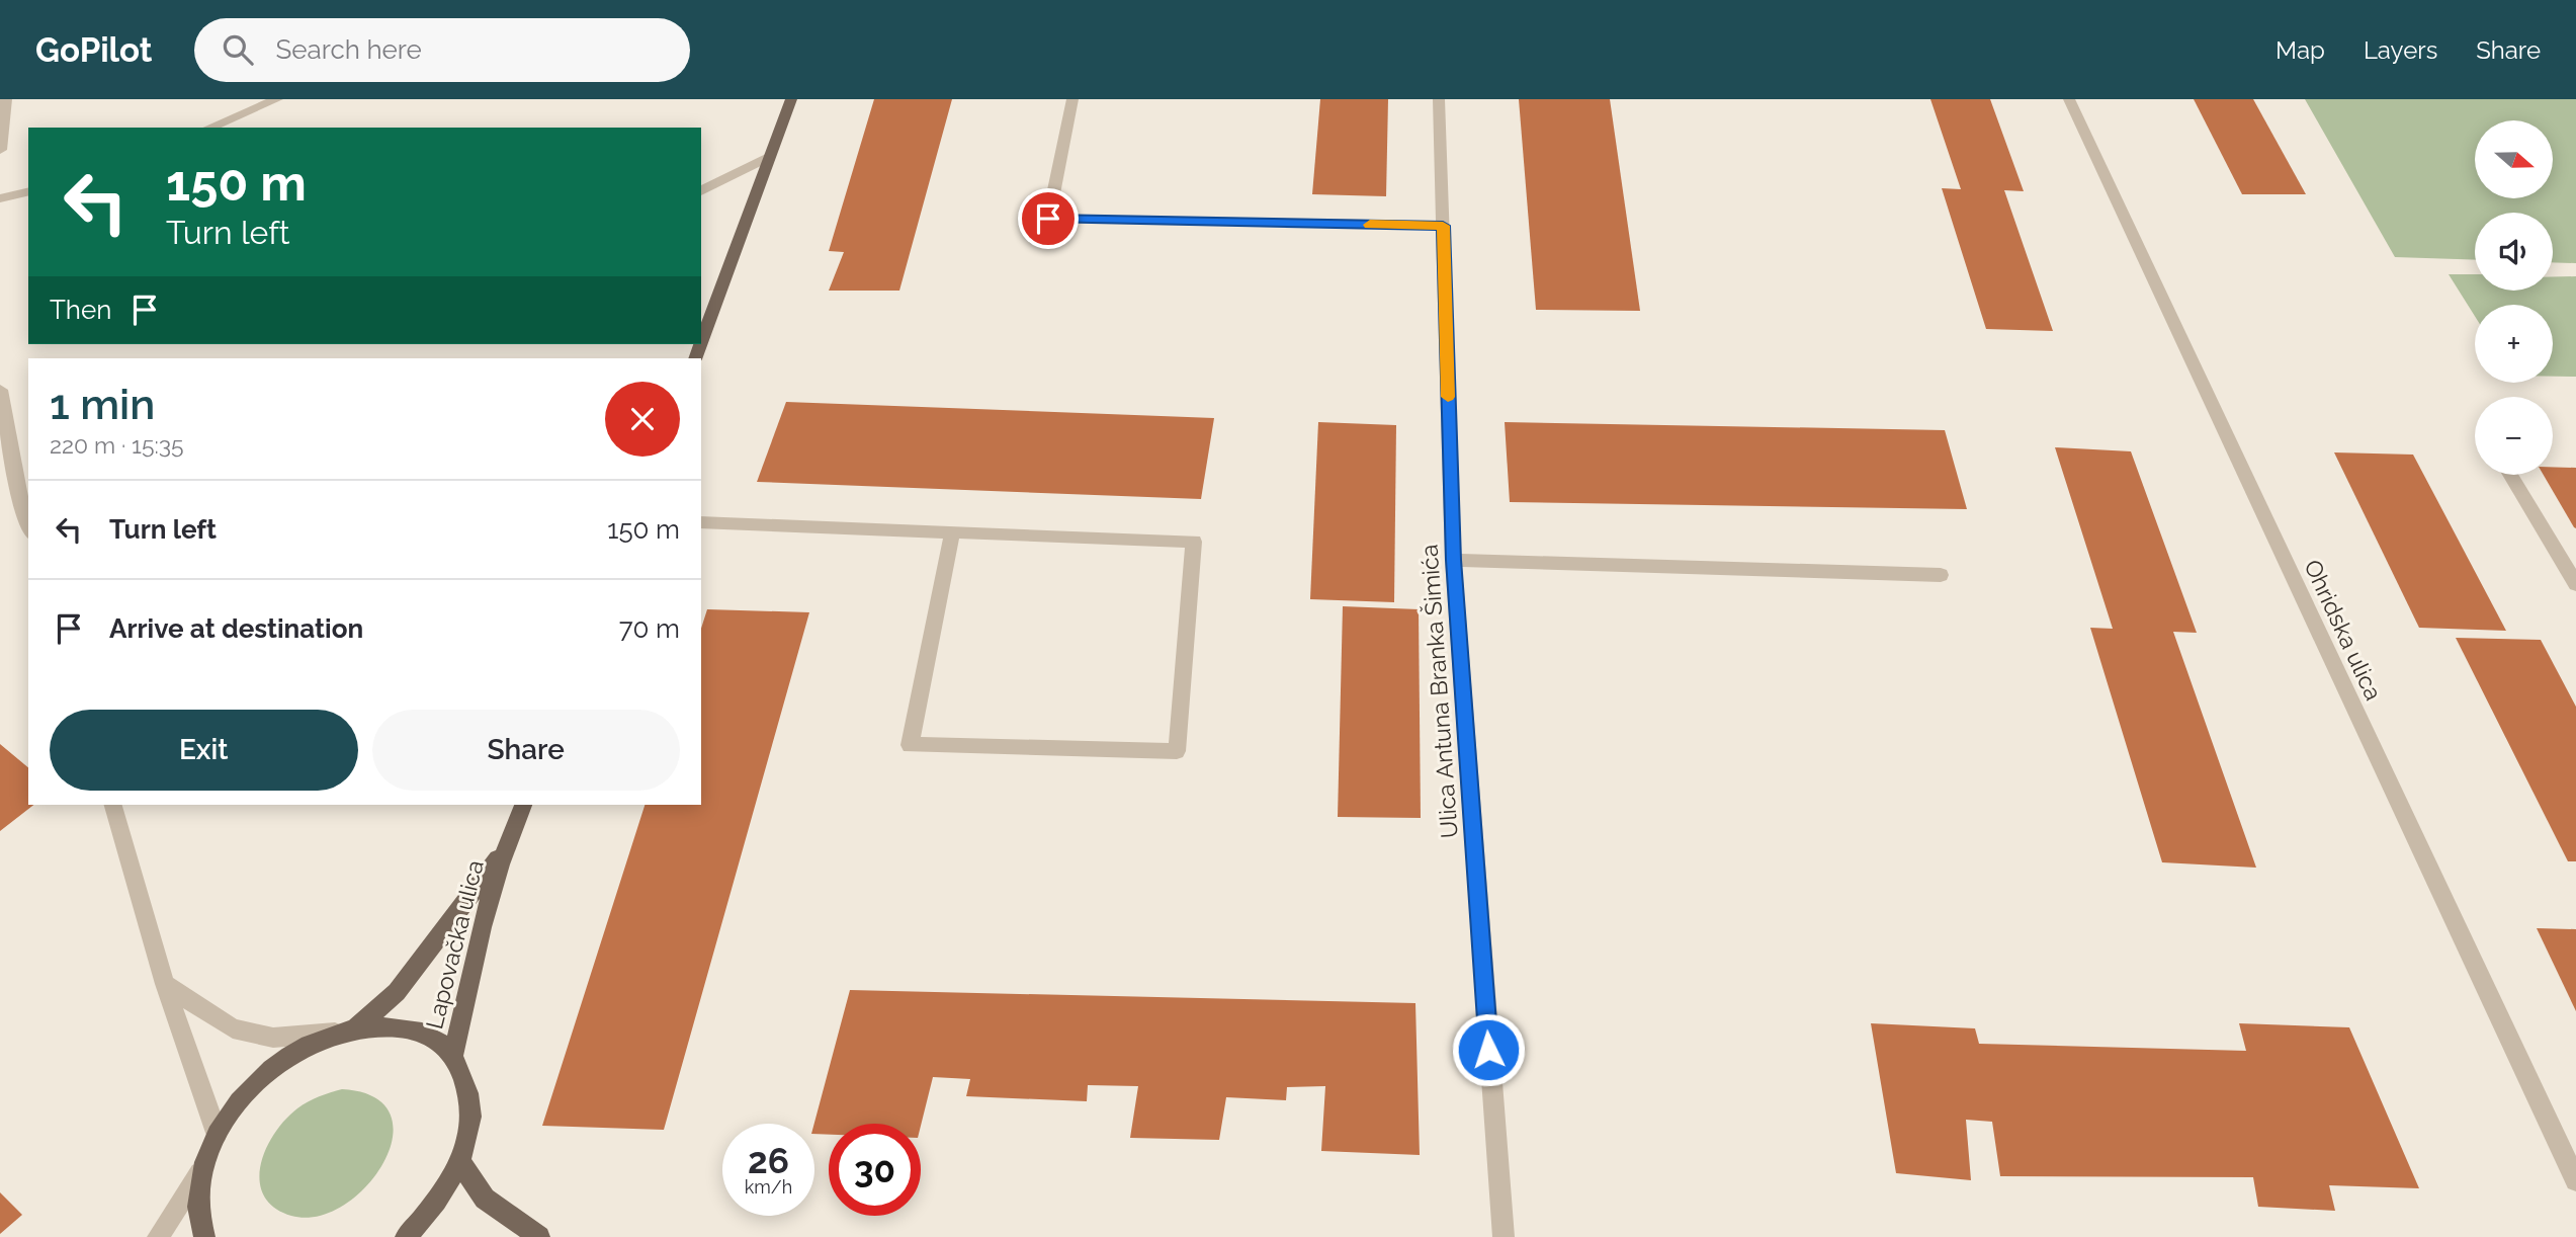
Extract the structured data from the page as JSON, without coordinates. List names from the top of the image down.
{
  "streets": {
    "main road": ["Lapovačka ulica"],
    "street": ["Ohridska ulica", "Ulica Antuna Branka Šimića"]
  },
  "north": "right",
  "page": {
    "header": "GoPilot",
    "search": "Search here",
    "nav": ["Map", "Layers", "Share"],
    "map_buttons": ["+", "−"],
    "turn": ["150 m", "Turn left"],
    "then": "Then",
    "heading": ["1 min", "220 m · 15:35"],
    "list": [
      {
        "name": "Turn left",
        "value": "150 m"
      },
      {
        "name": "Arrive at destination",
        "value": "70 m"
      }
    ],
    "buttons": ["Exit", "Share"],
    "speed": "26 km/h",
    "limit": "30"
  }
}
